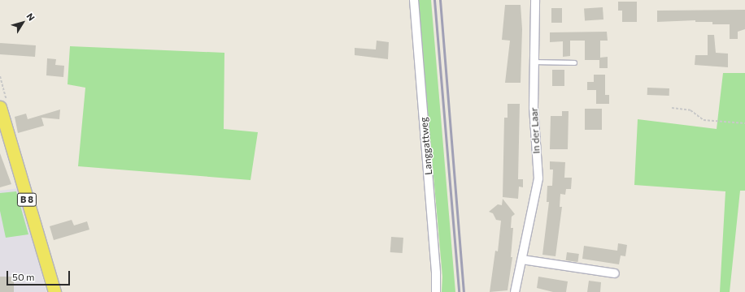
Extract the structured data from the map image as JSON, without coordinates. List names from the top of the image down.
{
  "streets": {
    "main road": ["B 8"],
    "street": ["In der Laar", "Langgattweg"]
  },
  "scale_bar": "50 m",
  "north": "top right"
}
